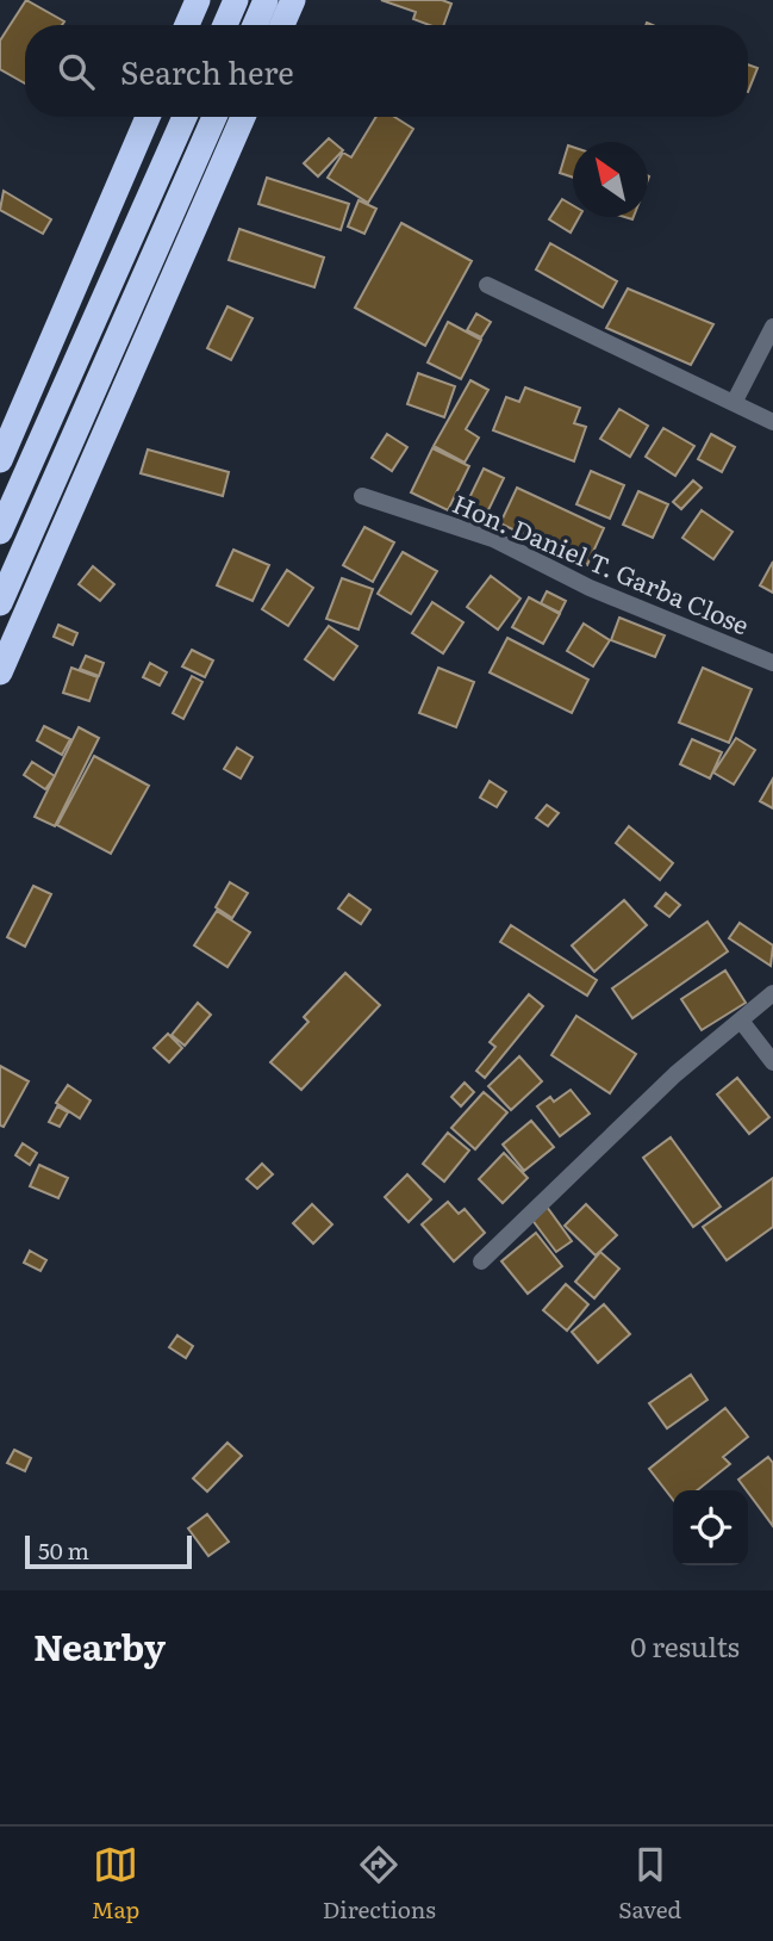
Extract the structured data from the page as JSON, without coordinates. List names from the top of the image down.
{
  "streets": {
    "street": ["Hon. Daniel T. Garba Close"]
  },
  "scale_bar": "50 m",
  "north": "top left",
  "page": {
    "search": "Search here",
    "scale": "50 m",
    "heading": ["Nearby", "0 results"],
    "nav": ["Map", "Directions", "Saved"]
  }
}
